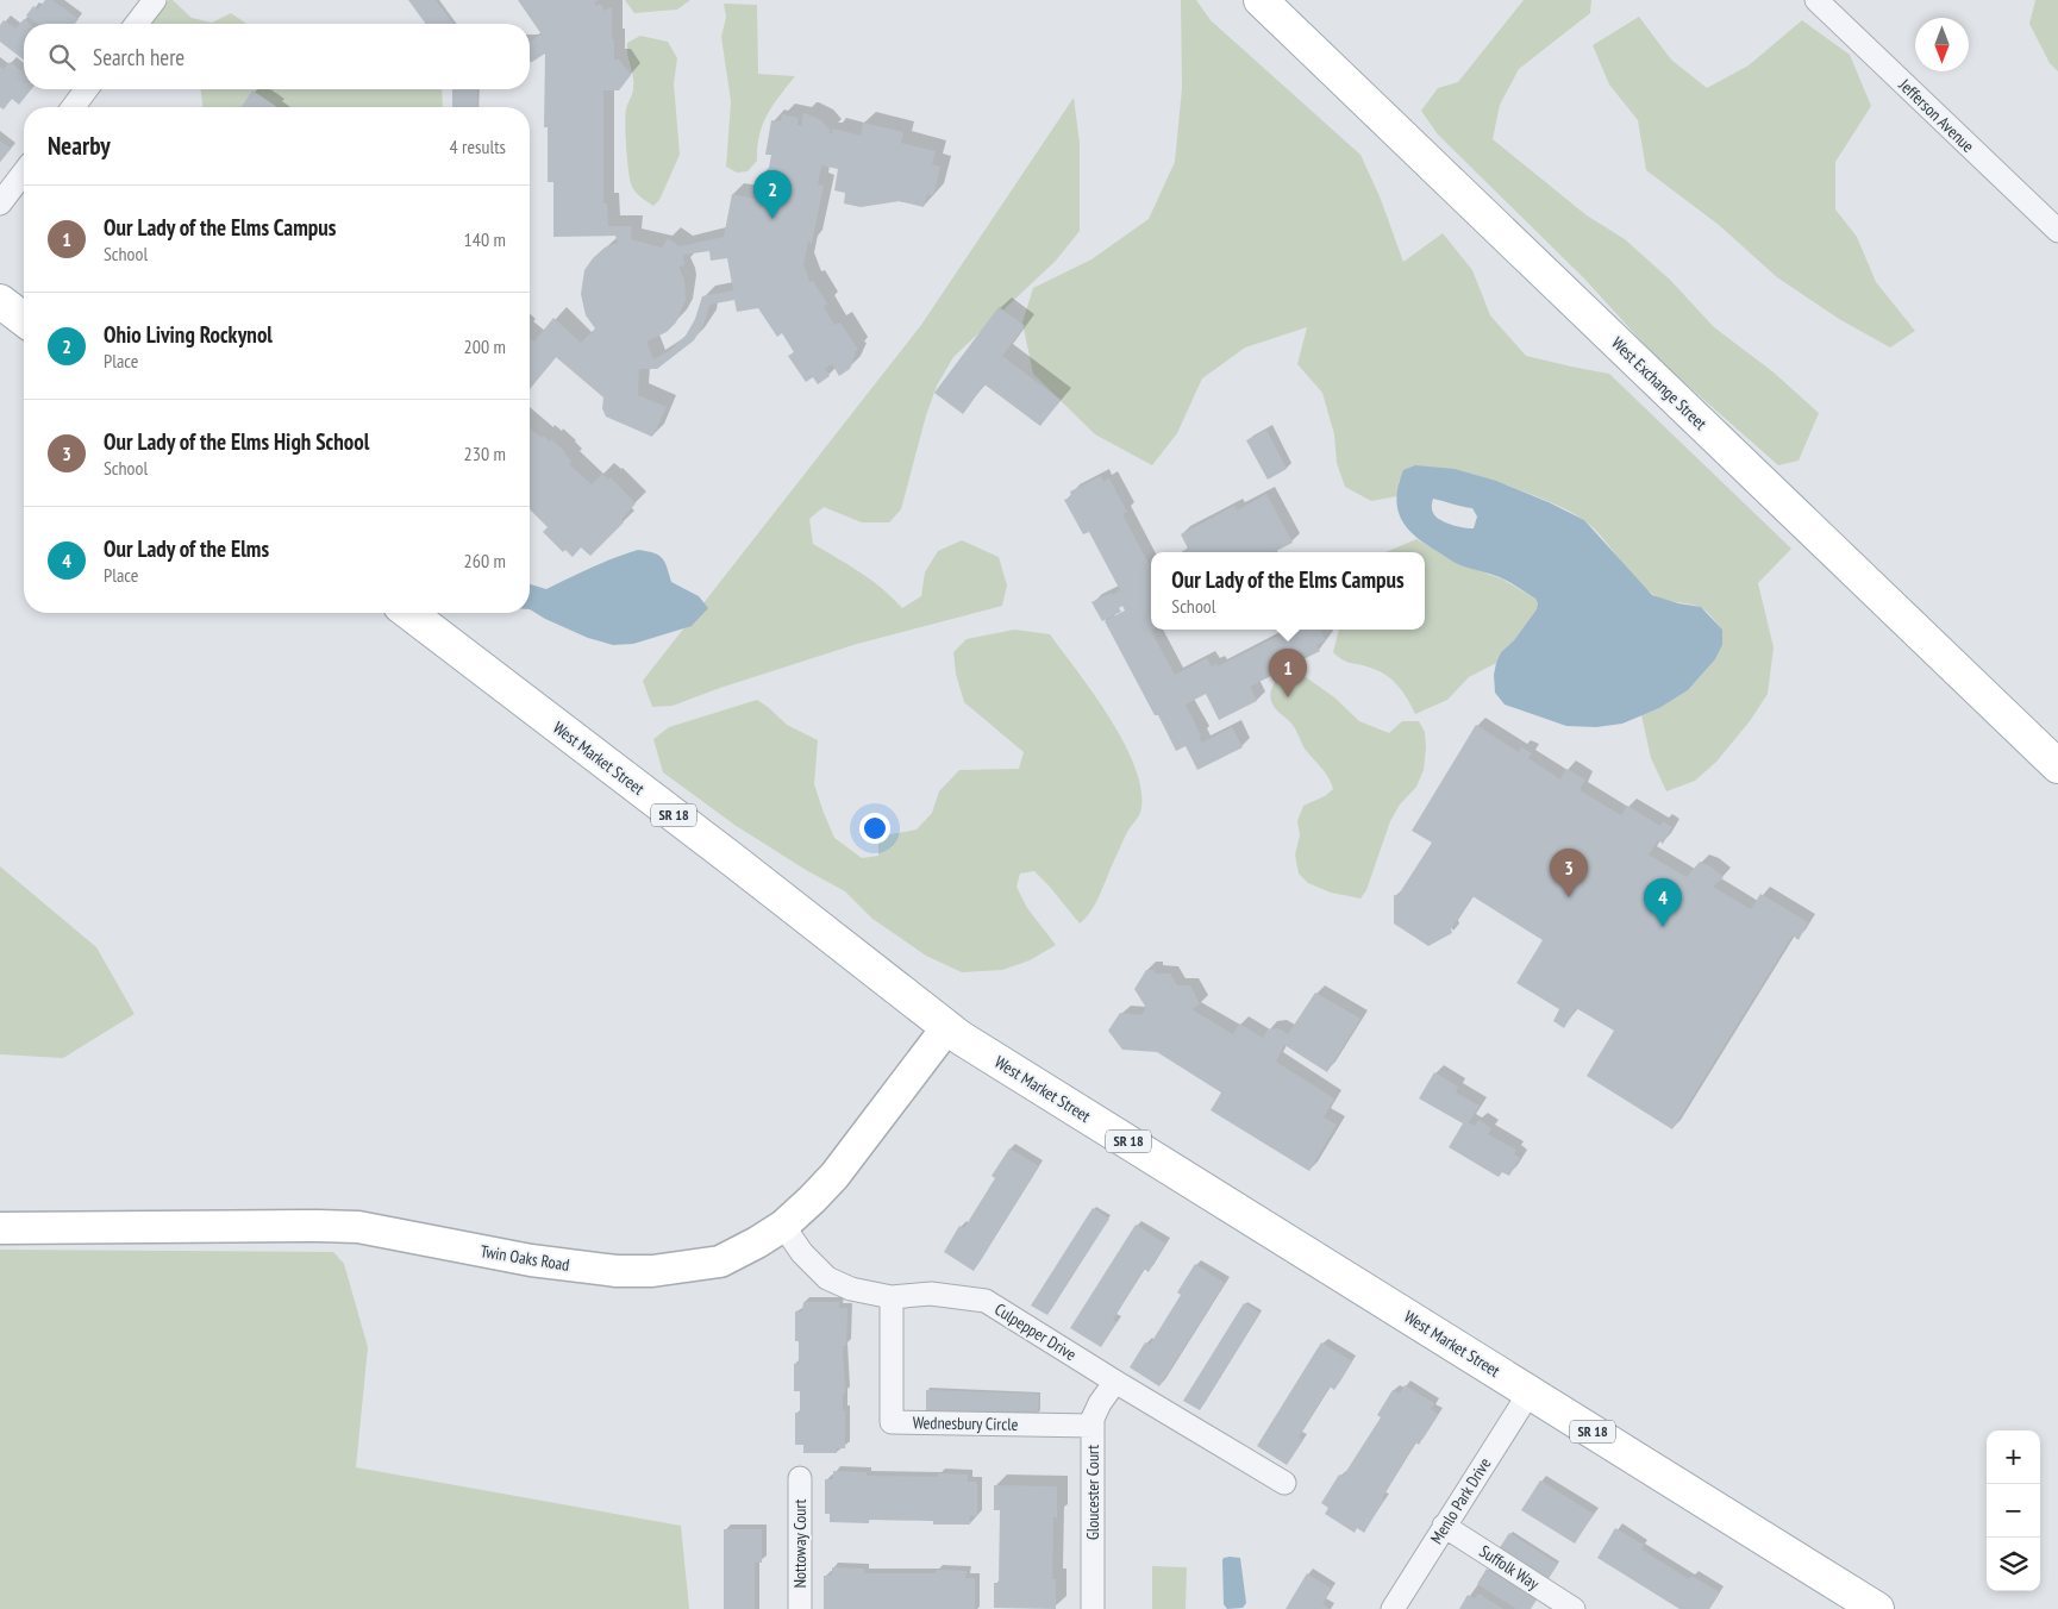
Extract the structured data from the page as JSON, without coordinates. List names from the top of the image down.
{
  "streets": {
    "main road": [
      "West Exchange Street",
      "West Market Street",
      "SR 18",
      "Twin Oaks Road"
    ],
    "street": [
      "Jefferson Avenue",
      "Culpepper Drive",
      "Wednesbury Circle",
      "Gloucester Court",
      "Menlo Park Drive",
      "Nottoway Court",
      "Suffolk Way"
    ]
  },
  "crossings": [
    ["West Market Street", "Twin Oaks Road"],
    ["West Market Street", "Menlo Park Drive"],
    ["Twin Oaks Road", "Culpepper Drive"],
    ["Culpepper Drive", "Wednesbury Circle"],
    ["Culpepper Drive", "Gloucester Court"],
    ["Wednesbury Circle", "Gloucester Court"],
    ["Menlo Park Drive", "Suffolk Way"]
  ],
  "north": "bottom",
  "page": {
    "search": "Search here",
    "heading": ["Nearby", "4 results"],
    "pins": [
      "2",
      "1",
      "3",
      "4"
    ],
    "list": [
      {
        "mark": "1",
        "name": "Our Lady of the Elms Campus",
        "note": "School",
        "value": "140 m"
      },
      {
        "mark": "2",
        "name": "Ohio Living Rockynol",
        "note": "Place",
        "value": "200 m"
      },
      {
        "mark": "3",
        "name": "Our Lady of the Elms High School",
        "note": "School",
        "value": "230 m"
      },
      {
        "mark": "4",
        "name": "Our Lady of the Elms",
        "note": "Place",
        "value": "260 m"
      }
    ],
    "popup": ["Our Lady of the Elms Campus", "School"],
    "map_buttons": ["+", "−"]
  }
}
